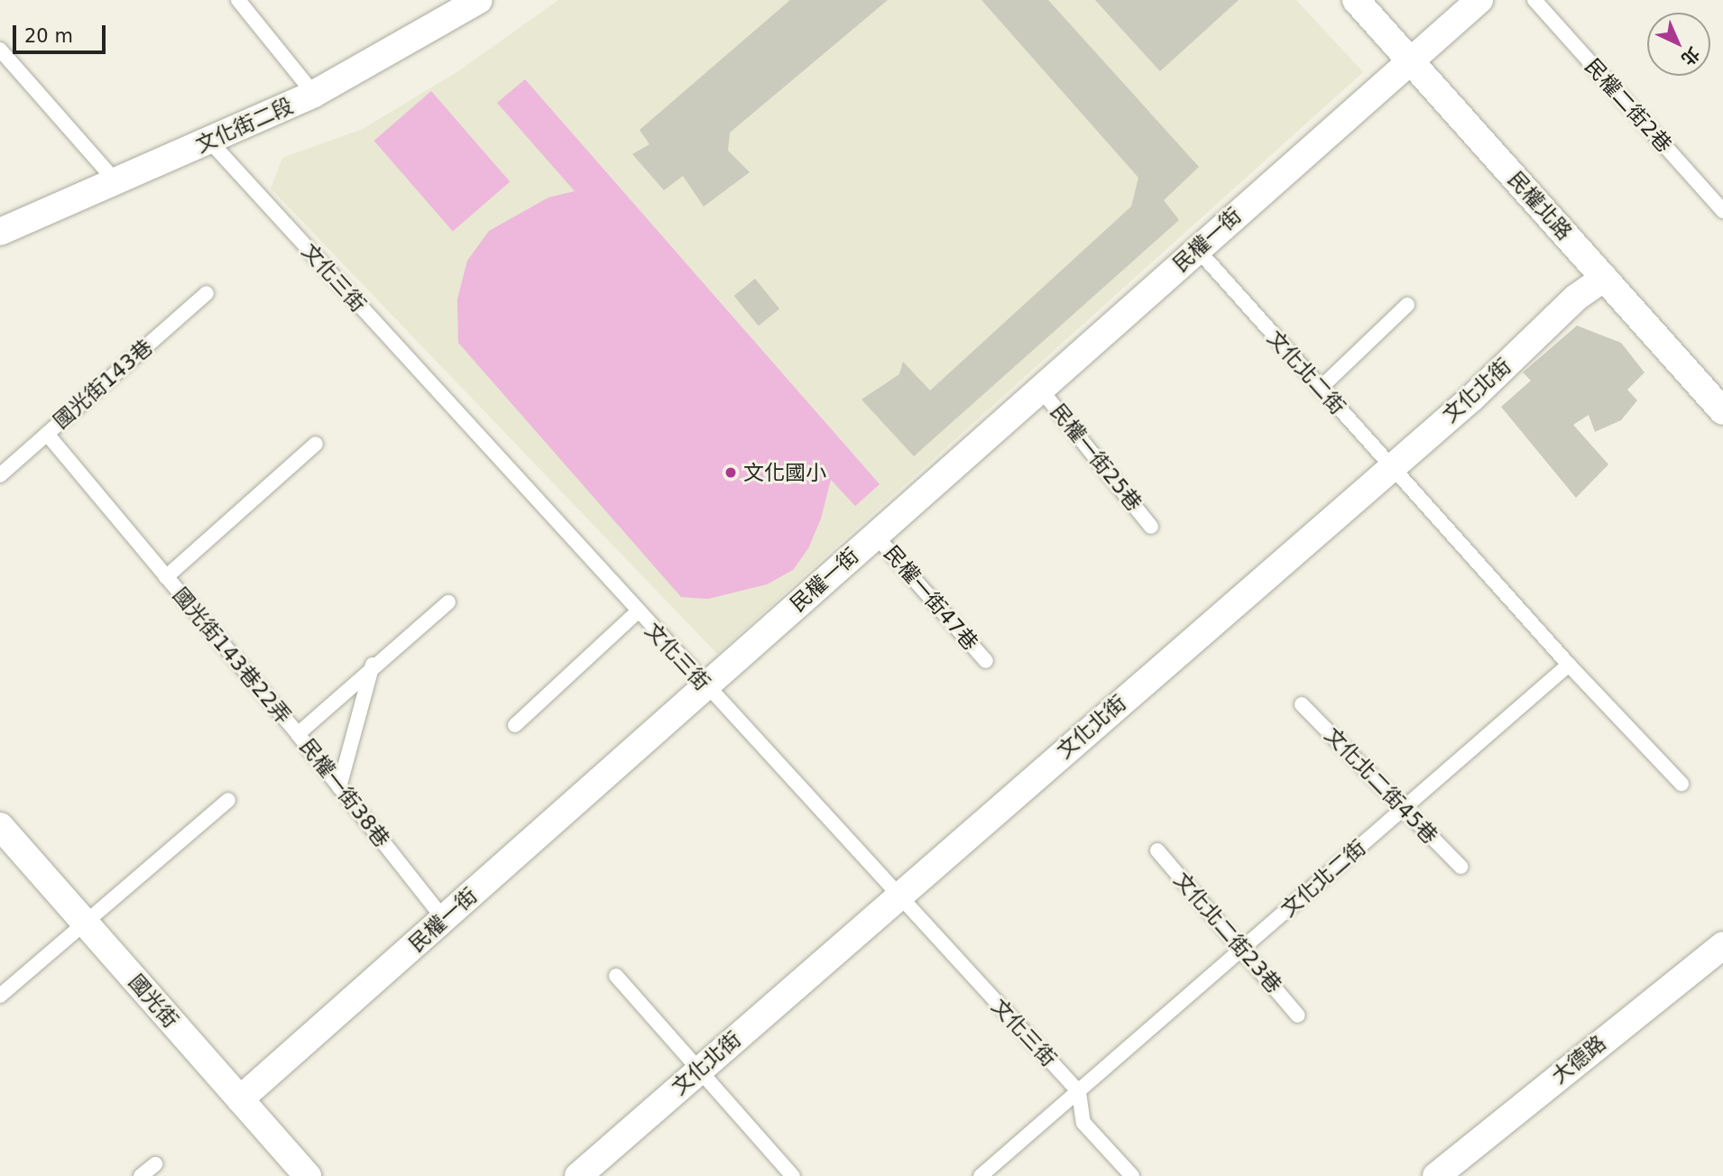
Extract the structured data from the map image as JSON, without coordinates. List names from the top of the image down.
{
  "streets": {
    "street": [
      "文化街二段",
      "民權北路",
      "民權一街",
      "文化北街",
      "國光街",
      "大德路"
    ],
    "lane": [
      "民權二街2巷",
      "文化三街",
      "文化北二街",
      "國光街143巷",
      "民權一街25巷",
      "民權一街47巷",
      "國光街143巷22弄",
      "文化北二街45巷",
      "民權一街38巷",
      "文化北二街23巷"
    ]
  },
  "crossings": [
    ["文化街二段", "文化三街"],
    ["民權北路", "民權一街"],
    ["民權北路", "文化北街"],
    ["民權一街", "文化三街"],
    ["民權一街", "文化北二街"],
    ["民權一街", "民權一街25巷"],
    ["民權一街", "民權一街47巷"],
    ["民權一街", "民權一街38巷"],
    ["民權一街", "國光街"],
    ["文化三街", "文化北二街"],
    ["文化三街", "文化北街"],
    ["文化北二街", "文化北街"],
    ["文化北二街", "文化北二街45巷"],
    ["文化北二街", "文化北二街23巷"],
    ["國光街143巷", "國光街143巷22弄"],
    ["國光街143巷22弄", "民權一街38巷"]
  ],
  "places": ["文化國小"],
  "scale_bar": "20 m",
  "north": "bottom right"
}
